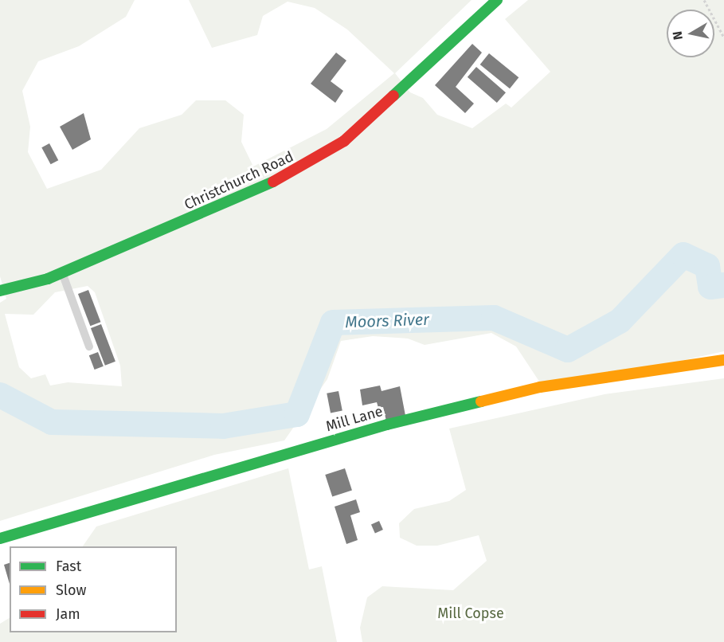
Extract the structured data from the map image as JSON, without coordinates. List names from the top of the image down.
{
  "streets": {
    "street": ["Christchurch Road", "Mill Lane"]
  },
  "water": ["Moors River"],
  "parks": ["Mill Copse"],
  "legend": ["Fast", "Slow", "Jam"],
  "north": "left"
}
